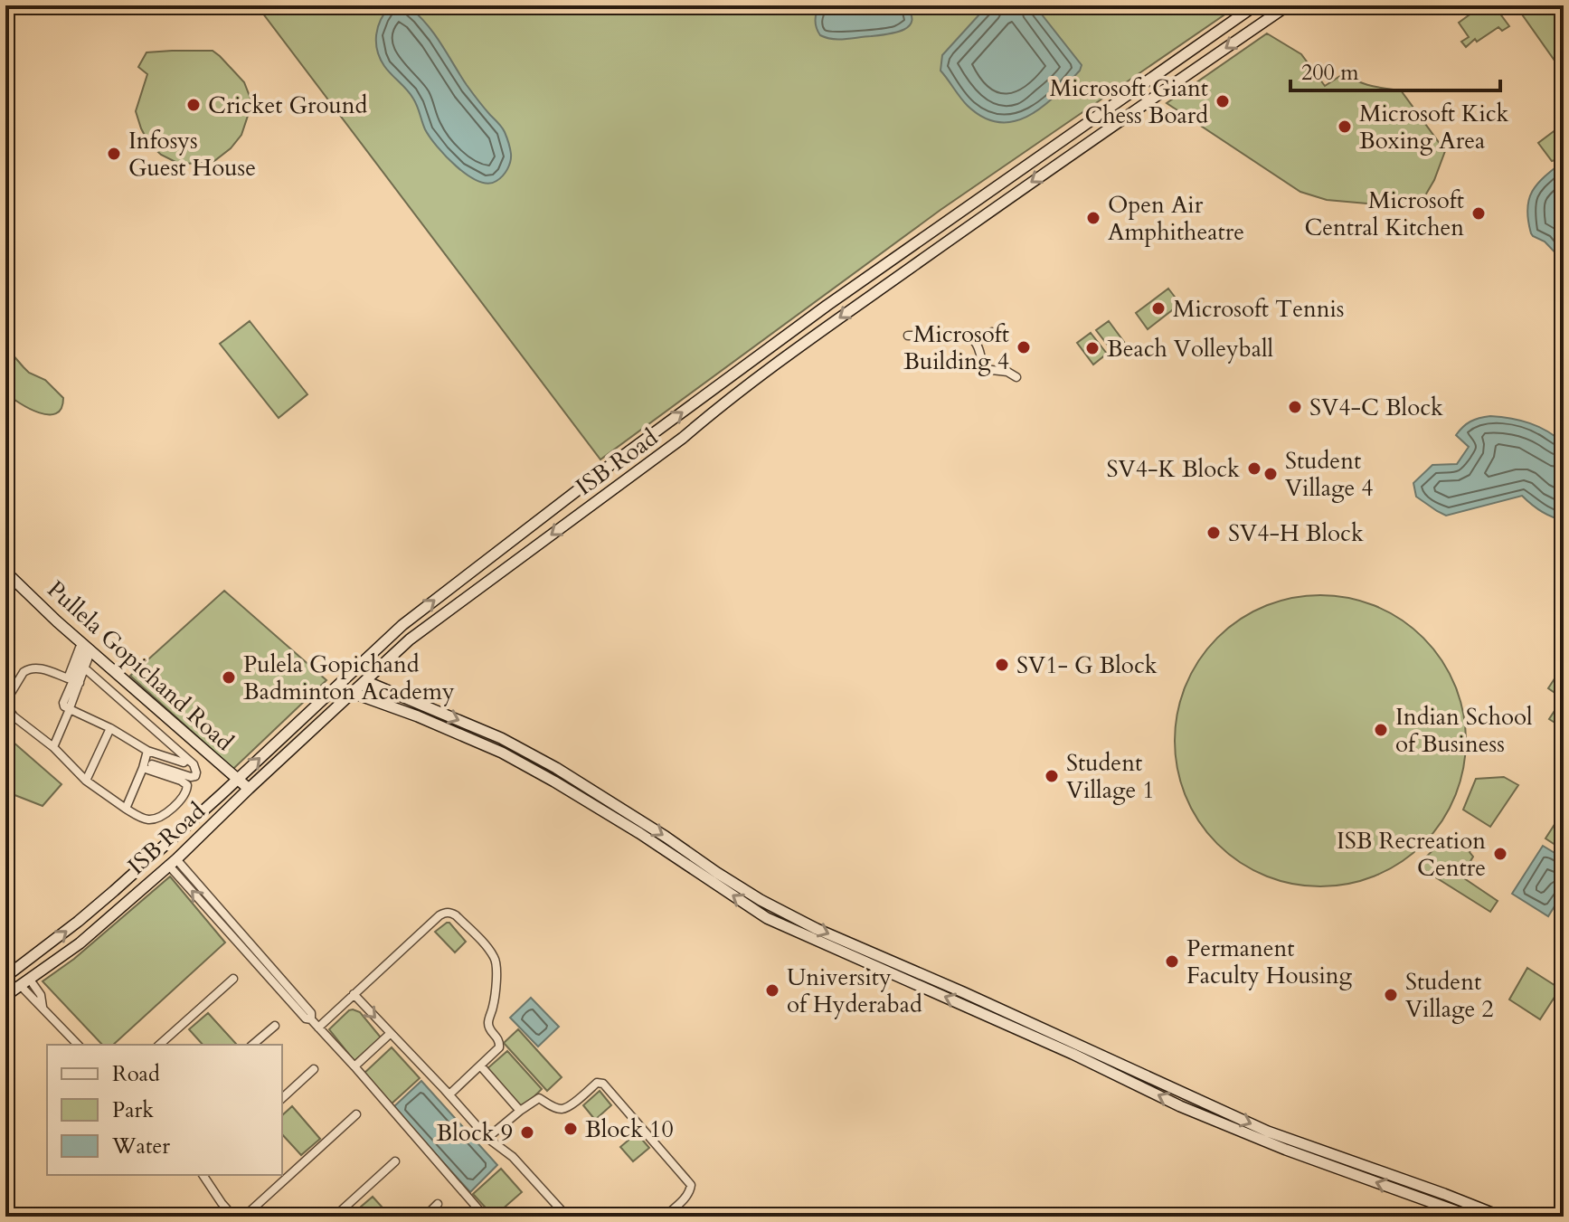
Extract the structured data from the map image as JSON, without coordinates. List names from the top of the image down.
{
  "streets": {
    "main road": ["ISB Road", "Pullela Gopichand Road"]
  },
  "crossings": [
    ["ISB Road", "Pullela Gopichand Road"]
  ],
  "places": [
    "Microsoft Giant Chess Board",
    "Cricket Ground",
    "Microsoft Kick Boxing Area",
    "Infosys Guest House",
    "Microsoft Central Kitchen",
    "Open Air Amphitheatre",
    "Microsoft Tennis",
    "Microsoft Building 4",
    "Beach Volleyball",
    "SV4-C Block",
    "SV4-K Block",
    "Student Village 4",
    "SV4-H Block",
    "SV1- G Block",
    "Pulela Gopichand Badminton Academy",
    "Indian School of Business",
    "Student Village 1",
    "ISB Recreation Centre",
    "Permanent Faculty Housing",
    "University of Hyderabad",
    "Student Village 2",
    "Block 10",
    "Block 9"
  ],
  "legend": ["Road", "Park", "Water"],
  "scale_bar": "200 m"
}
